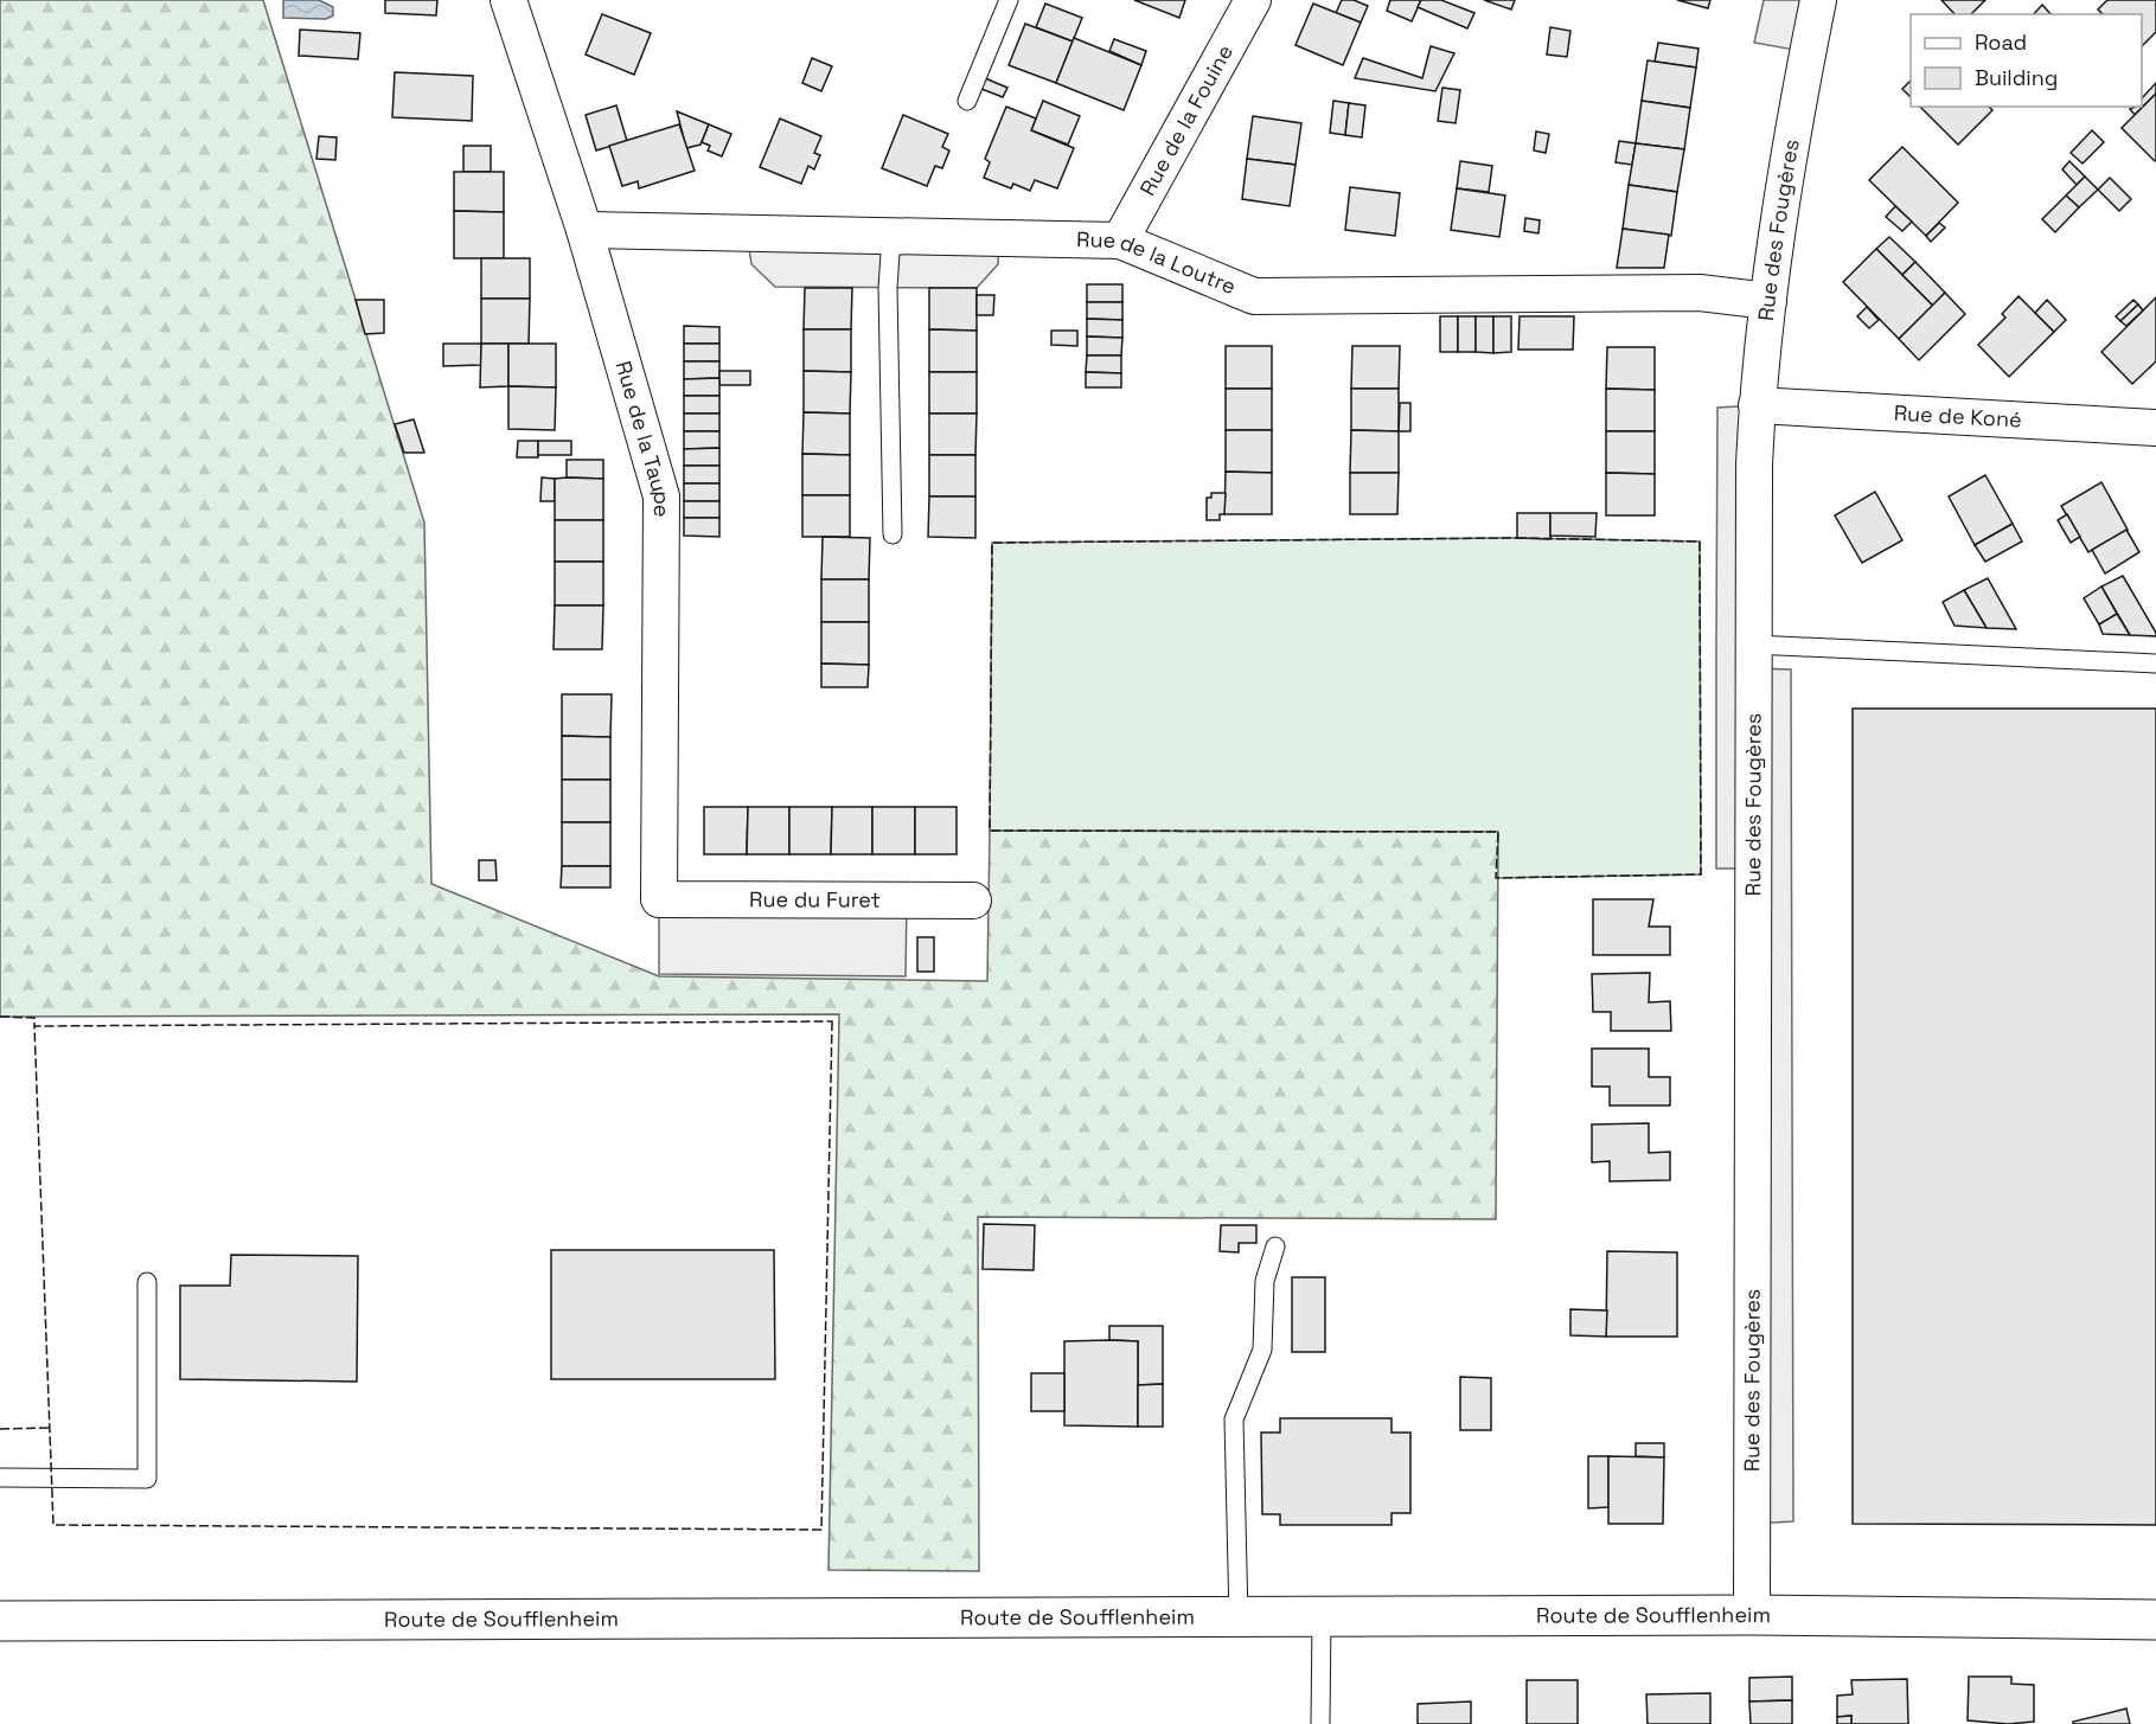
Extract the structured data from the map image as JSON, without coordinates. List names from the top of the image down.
{
  "streets": {
    "main road": ["Route de Soufflenheim"],
    "street": [
      "Rue de la Fouine",
      "Rue des Fougères",
      "Rue de la Loutre",
      "Rue de Koné",
      "Rue de la Taupe",
      "Rue du Furet"
    ]
  },
  "crossings": [
    ["Rue de la Fouine", "Rue de la Loutre"],
    ["Rue des Fougères", "Rue de la Loutre"],
    ["Rue des Fougères", "Rue de Koné"],
    ["Rue des Fougères", "Route de Soufflenheim"],
    ["Rue de la Loutre", "Rue de la Taupe"],
    ["Rue de la Taupe", "Rue du Furet"]
  ],
  "legend": ["Road", "Building"]
}
